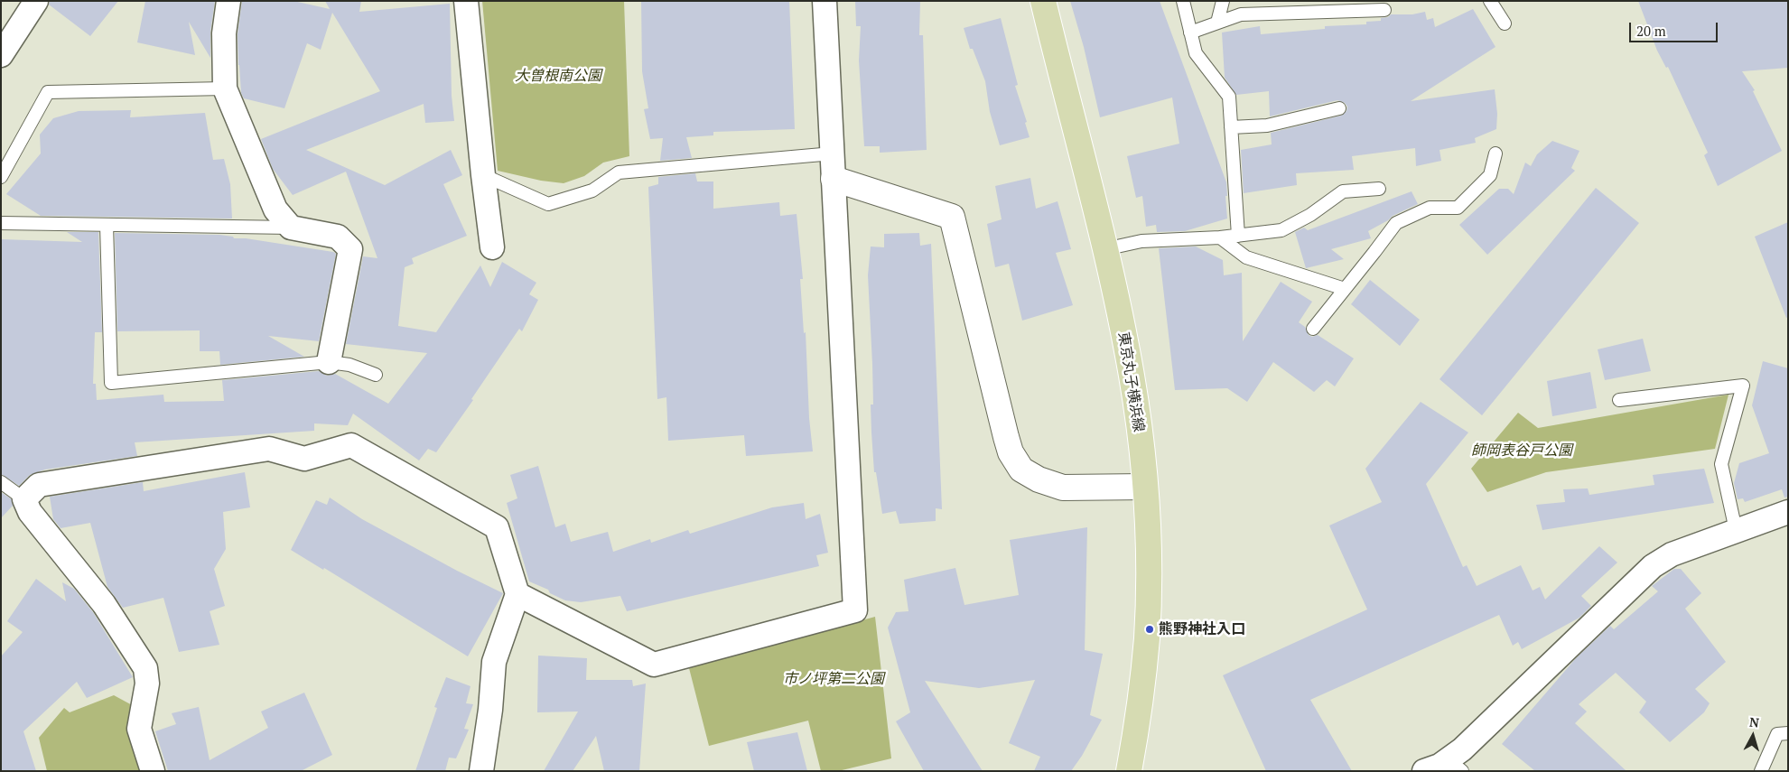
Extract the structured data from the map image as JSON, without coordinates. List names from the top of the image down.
{
  "streets": {
    "main road": ["東京丸子横浜線"]
  },
  "parks": ["大曽根南公園", "師岡表谷戸公園", "市ノ坪第二公園"],
  "places": ["熊野神社入口"],
  "scale_bar": "20 m",
  "north": "top"
}
